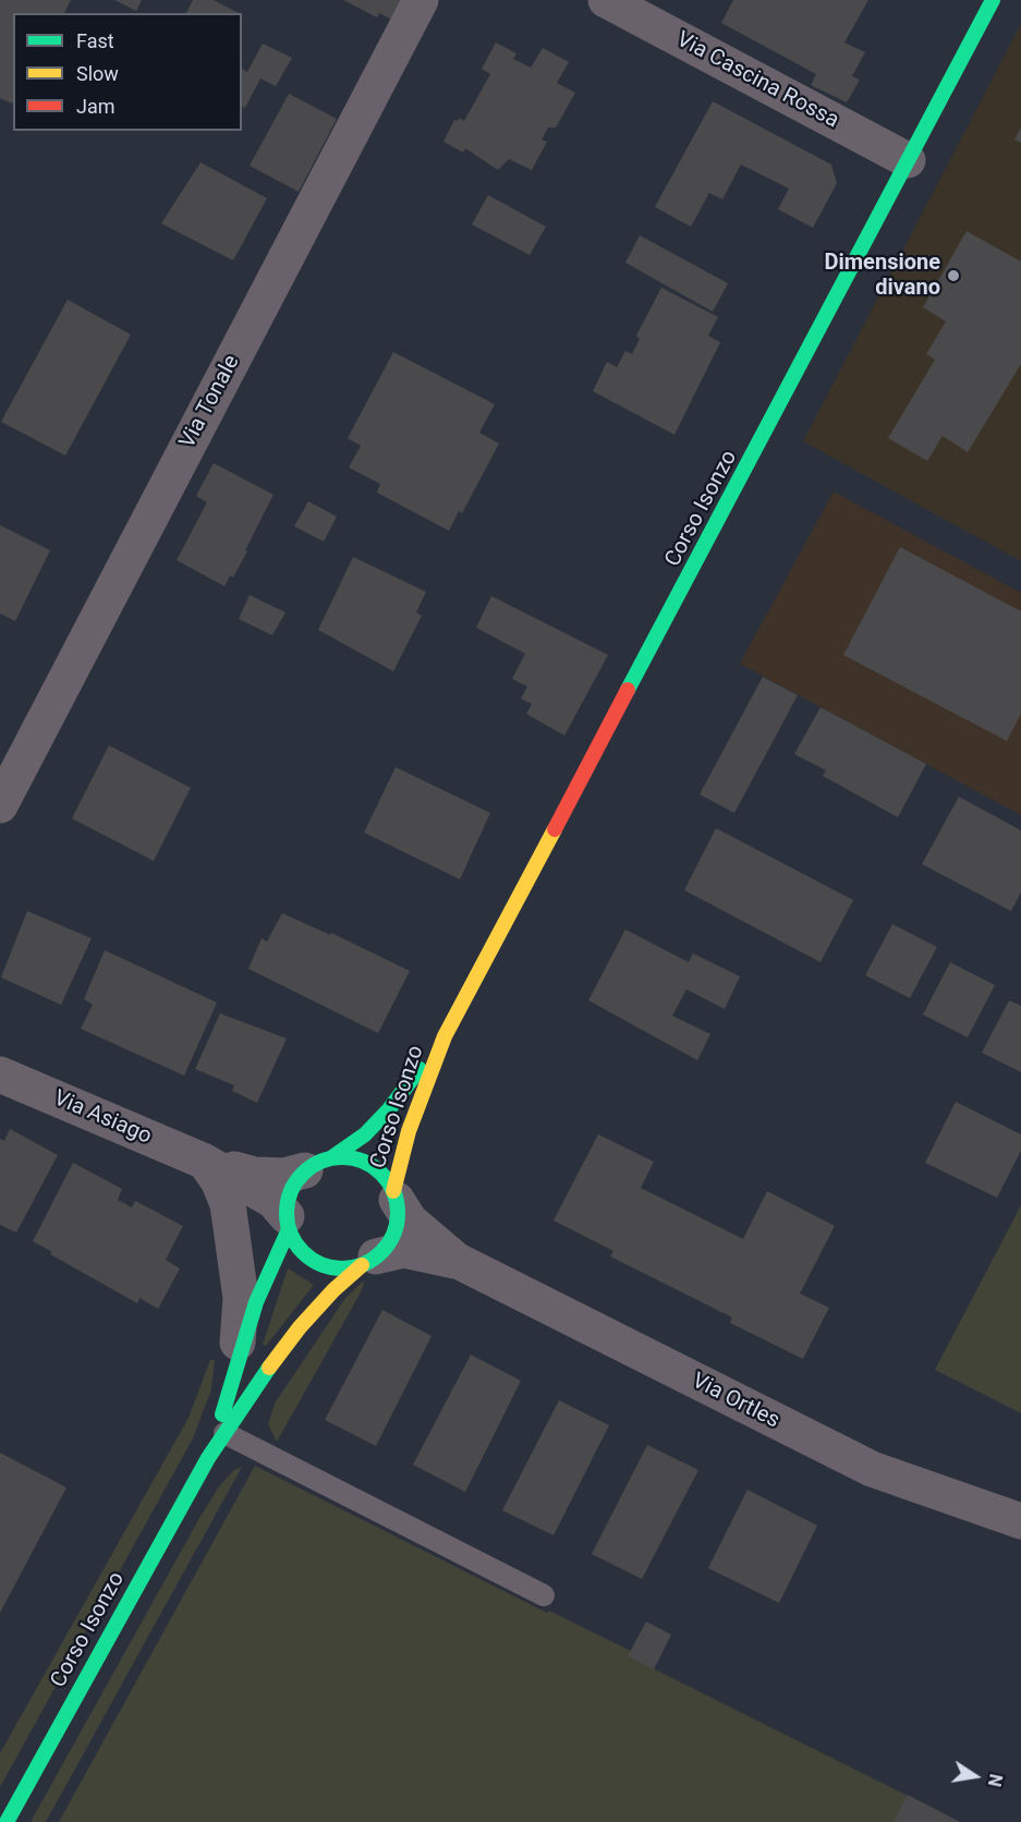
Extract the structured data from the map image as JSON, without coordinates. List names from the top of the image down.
{
  "streets": {
    "street": [
      "Via Cascina Rossa",
      "Via Tonale",
      "Corso Isonzo",
      "Via Asiago",
      "Via Ortles"
    ]
  },
  "crossings": [
    ["Via Cascina Rossa", "Corso Isonzo"],
    ["Corso Isonzo", "Via Asiago"],
    ["Corso Isonzo", "Via Ortles"],
    ["Via Asiago", "Via Ortles"]
  ],
  "places": ["Dimensione divano"],
  "legend": ["Fast", "Slow", "Jam"],
  "north": "right"
}
